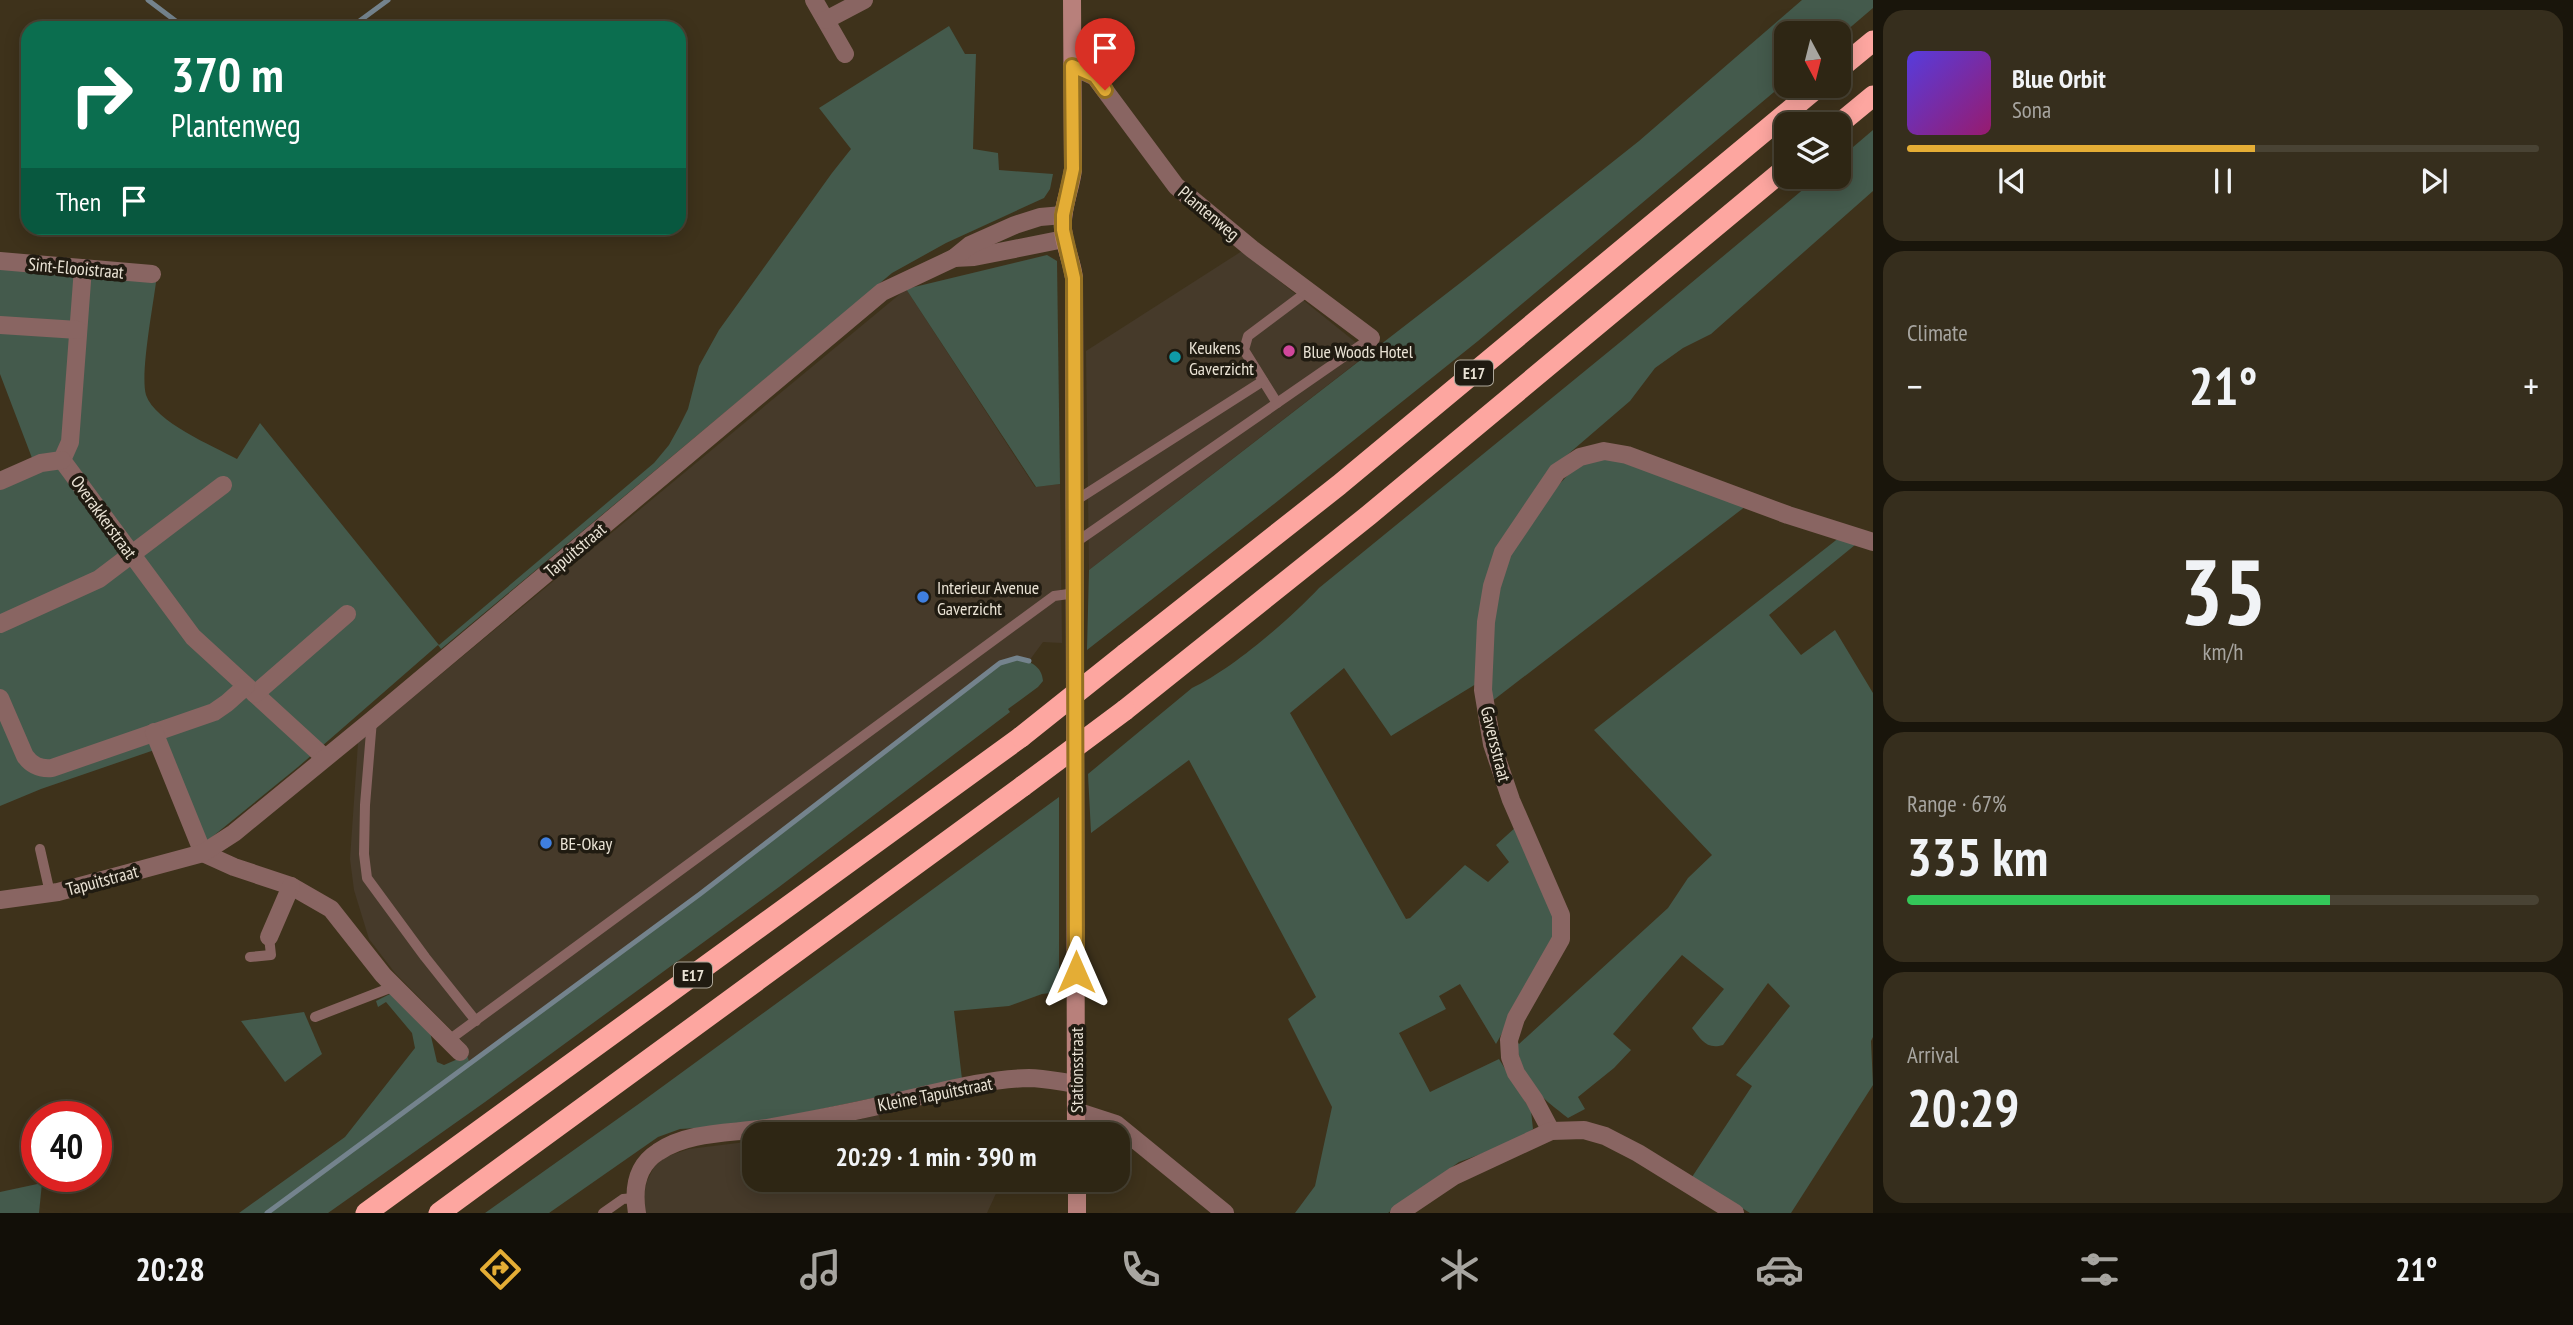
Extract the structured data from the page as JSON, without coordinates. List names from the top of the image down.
{
  "streets": {
    "highway": ["E17"],
    "street": [
      "Plantenweg",
      "Sint-Elooistraat",
      "Overakkerstraat",
      "Tapuitstraat",
      "Gaversstraat",
      "Stationsstraat",
      "Kleine Tapuitstraat"
    ]
  },
  "crossings": [
    ["Plantenweg", "Stationsstraat"],
    ["Sint-Elooistraat", "Overakkerstraat"],
    ["Overakkerstraat", "Tapuitstraat"],
    ["Tapuitstraat", "Stationsstraat"],
    ["Stationsstraat", "Kleine Tapuitstraat"]
  ],
  "places": [
    "Blue Woods Hotel",
    "Keukens Gaverzicht",
    "Interieur Avenue Gaverzicht",
    "BE-Okay"
  ],
  "north": "bottom",
  "page": {
    "turn": ["370 m", "Plantenweg"],
    "song": ["Blue Orbit", "Sona"],
    "then": "Then",
    "tile": [
      "Climate",
      ["35", "km/h"],
      ["Range · 67%", "335 km"],
      ["Arrival", "20:29"]
    ],
    "heat": ["−", "21°", "+"],
    "limit": "40",
    "trip": "20:29 · 1 min · 390 m",
    "tabs": ["20:28", "21°"]
  }
}
